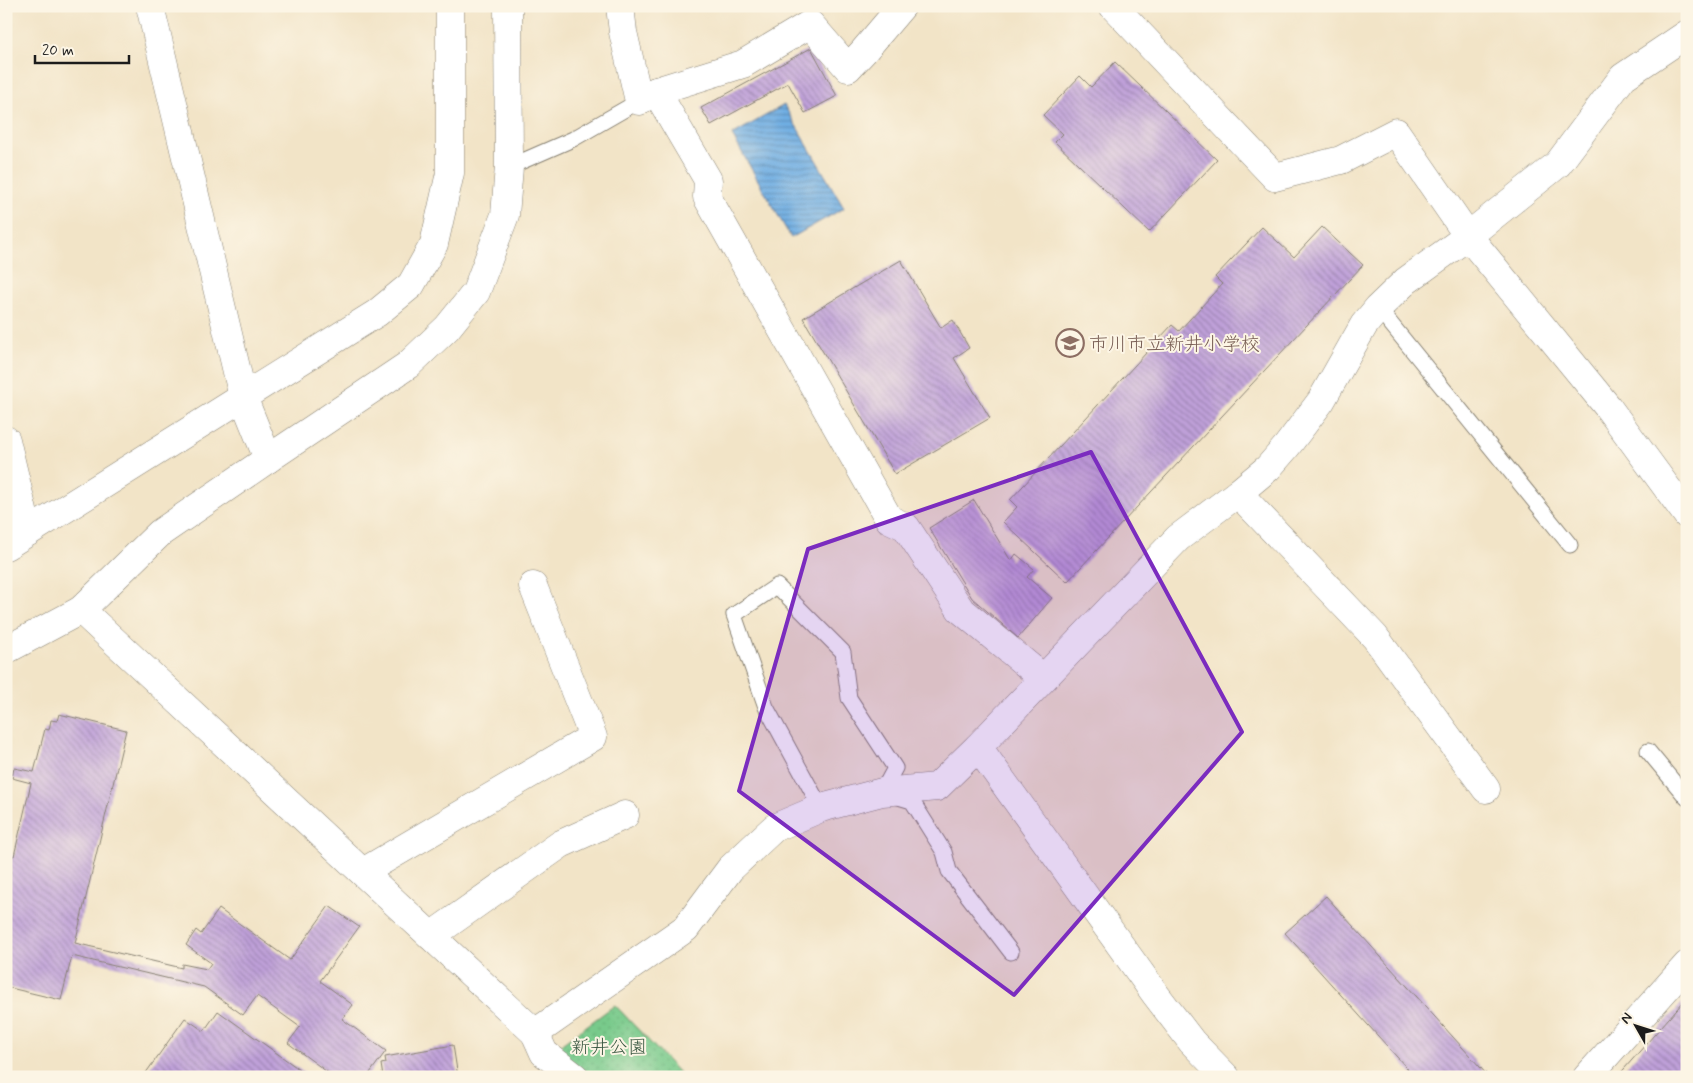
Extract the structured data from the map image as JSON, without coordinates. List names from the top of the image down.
{
  "parks": ["新井公園"],
  "places": {
    "school or university": ["市川市立新井小学校"]
  },
  "scale_bar": "20 m",
  "north": "top left"
}
